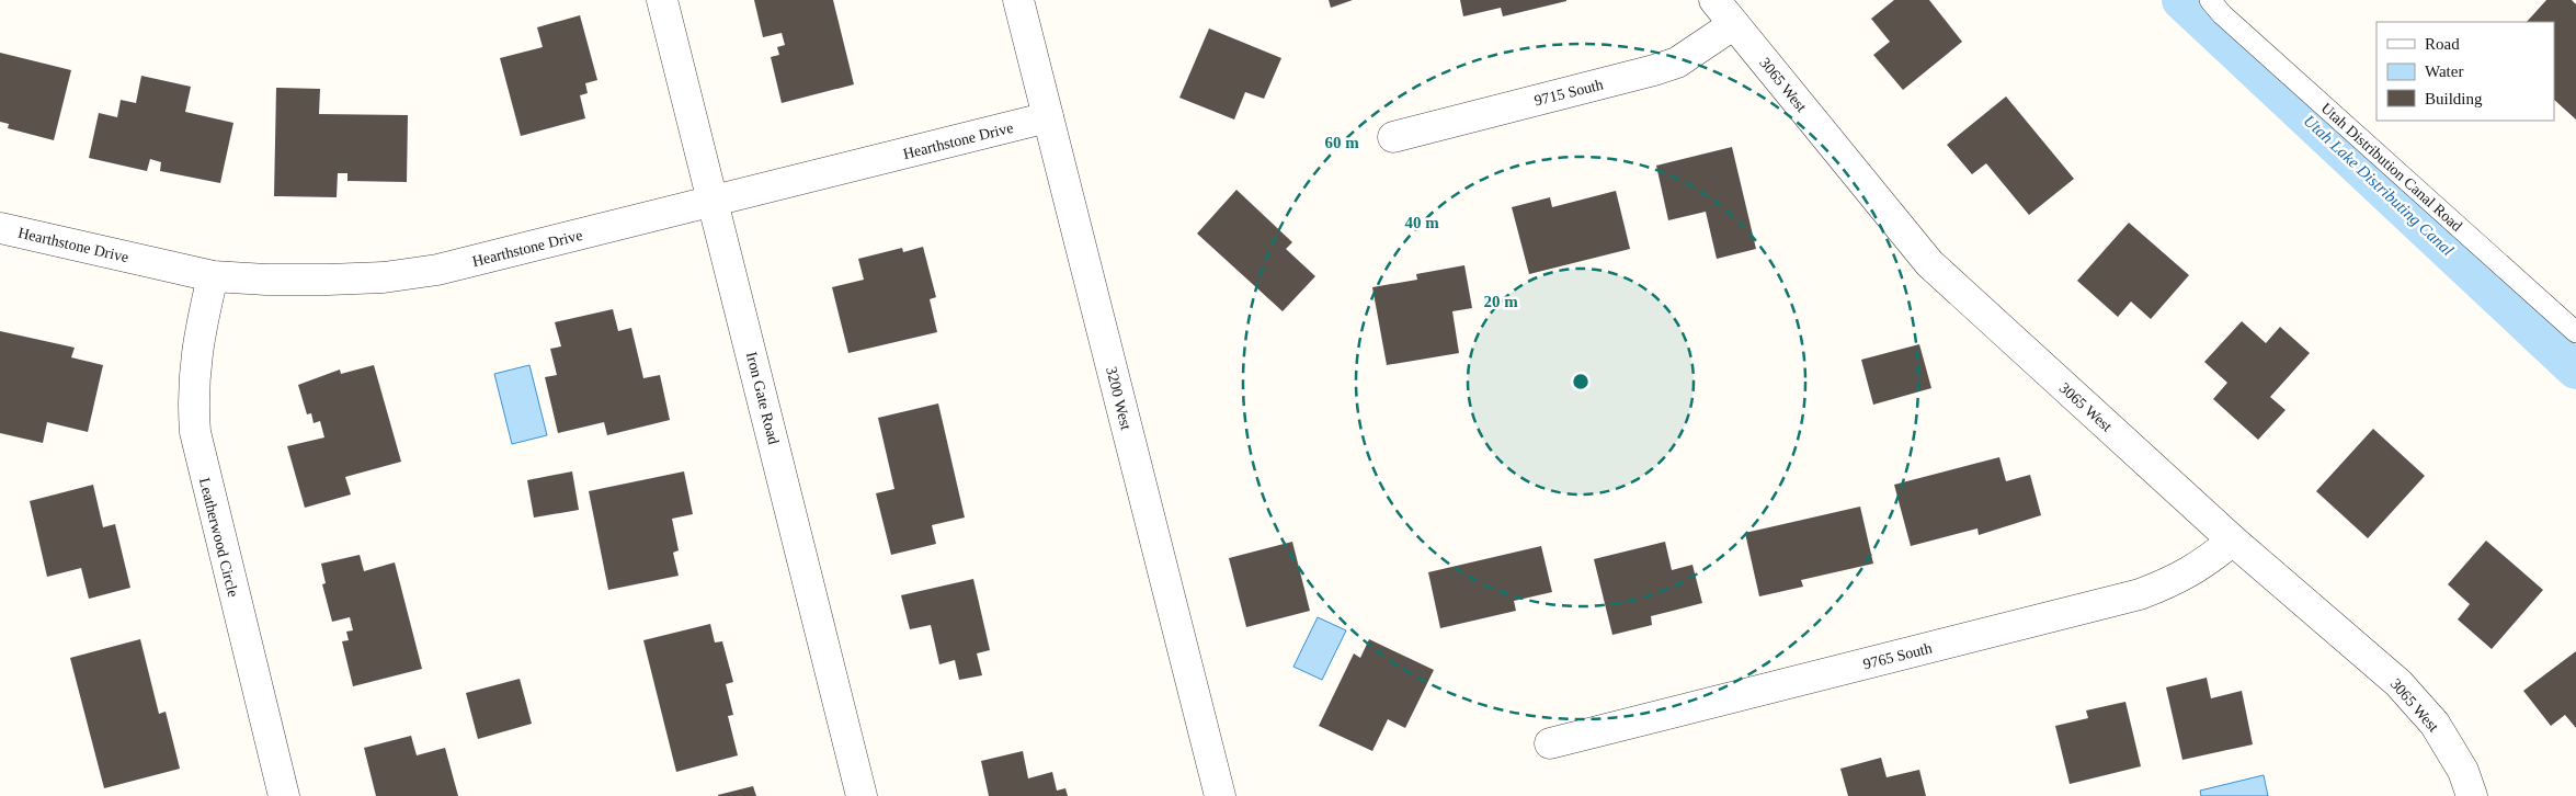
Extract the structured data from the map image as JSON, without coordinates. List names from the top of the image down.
{
  "streets": {
    "street": [
      "3065 West",
      "9715 South",
      "Hearthstone Drive",
      "Iron Gate Road",
      "3200 West",
      "Leatherwood Circle",
      "9765 South"
    ],
    "lane": ["Utah Distribution Canal Road"]
  },
  "crossings": [
    ["3065 West", "9715 South"],
    ["3065 West", "9765 South"],
    ["Hearthstone Drive", "Iron Gate Road"],
    ["Hearthstone Drive", "3200 West"],
    ["Hearthstone Drive", "Leatherwood Circle"]
  ],
  "water": ["Utah Lake Distributing Canal"],
  "legend": ["Road", "Water", "Building"],
  "rings": ["60 m", "40 m", "20 m"]
}
